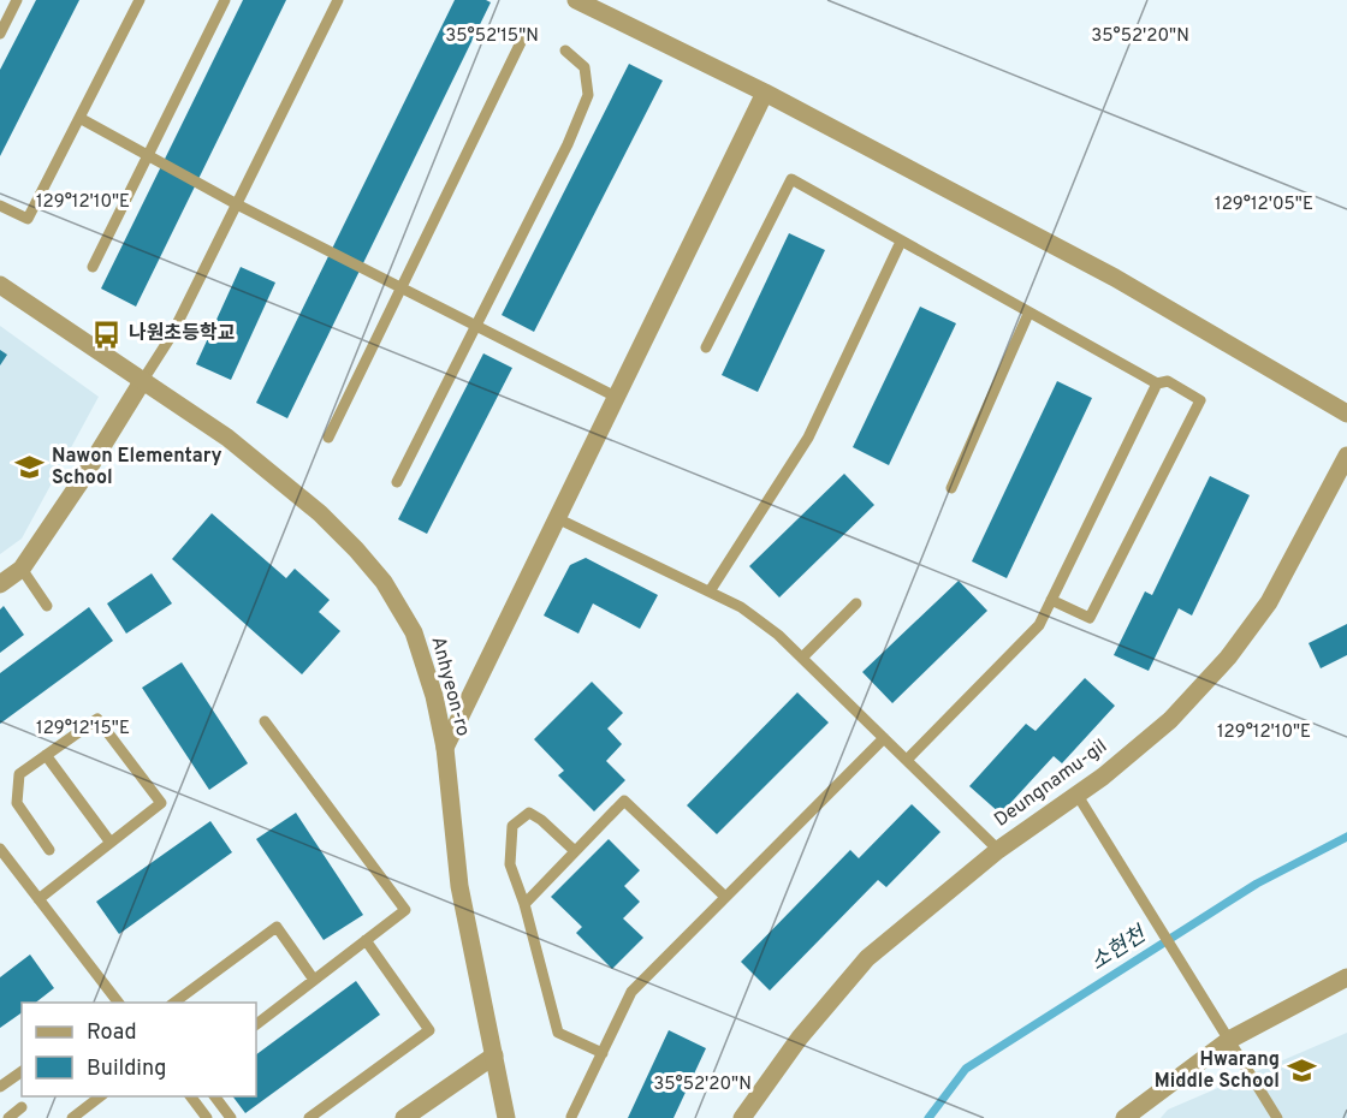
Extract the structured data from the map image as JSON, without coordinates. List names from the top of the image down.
{
  "streets": {
    "street": ["Anhyeon-ro", "Deungnamu-gil"]
  },
  "water": ["소현천"],
  "places": {
    "bus stop": ["나원초등학교"],
    "school or university": ["Nawon Elementary School", "Hwarang Middle School"]
  },
  "legend": ["Road", "Building"],
  "coordinates": [
    "35°52'15\"N",
    "35°52'20\"N",
    "129°12'10\"E",
    "129°12'05\"E",
    "129°12'15\"E"
  ]
}
